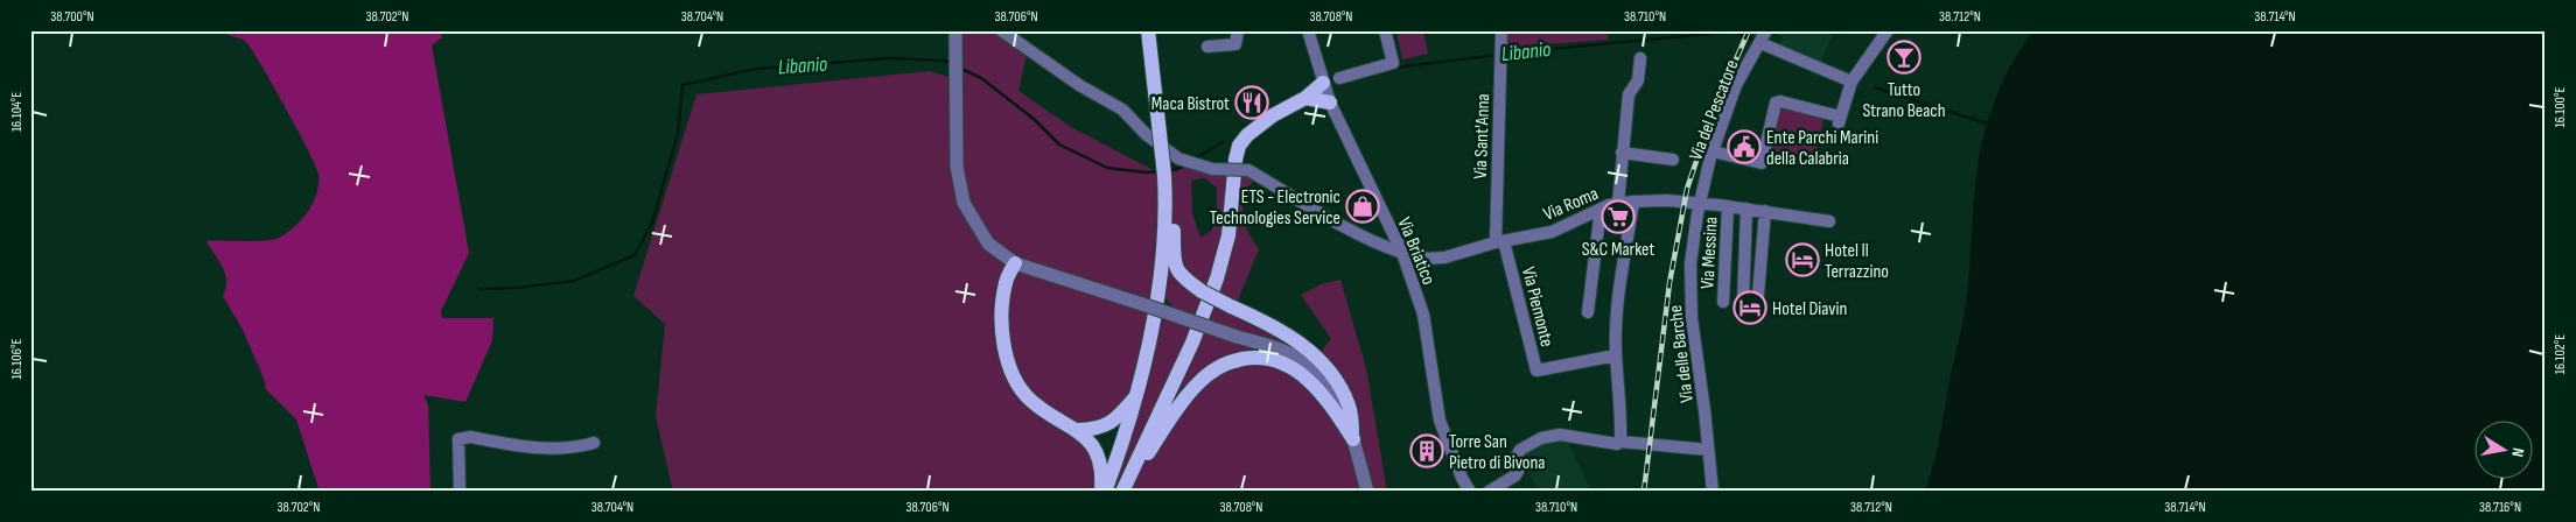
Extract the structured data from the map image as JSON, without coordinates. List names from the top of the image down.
{
  "streets": {
    "street": [
      "Via del Pescatore",
      "Via Sant'Anna",
      "Via Roma",
      "Via Briatico",
      "Via Messina",
      "Via Piemonte",
      "Via delle Barche"
    ]
  },
  "crossings": [
    ["Via del Pescatore", "Via Roma"],
    ["Via del Pescatore", "Via delle Barche"],
    ["Via Sant'Anna", "Via Roma"],
    ["Via Sant'Anna", "Via Piemonte"],
    ["Via Roma", "Via Briatico"],
    ["Via Roma", "Via Messina"],
    ["Via Roma", "Via Piemonte"],
    ["Via Roma", "Via delle Barche"]
  ],
  "water": ["Libanio"],
  "places": {
    "bar": ["Tutto Strano Beach"],
    "restaurant": ["Maca Bistrot"],
    "public building": ["Ente Parchi Marini della Calabria"],
    "shop": ["ETS - Electronic Technologies Service"],
    "supermarket": ["S&C Market"],
    "hotel": ["Hotel Il Terrazzino", "Hotel Diavin"],
    "building": ["Torre San Pietro di Bivona"]
  },
  "north": "right",
  "coordinates": [
    "38.700°N",
    "38.702°N",
    "38.704°N",
    "38.706°N",
    "38.708°N",
    "38.710°N",
    "38.712°N",
    "38.714°N",
    "16.100°E",
    "16.104°E",
    "16.102°E",
    "16.106°E",
    "38.716°N"
  ]
}
